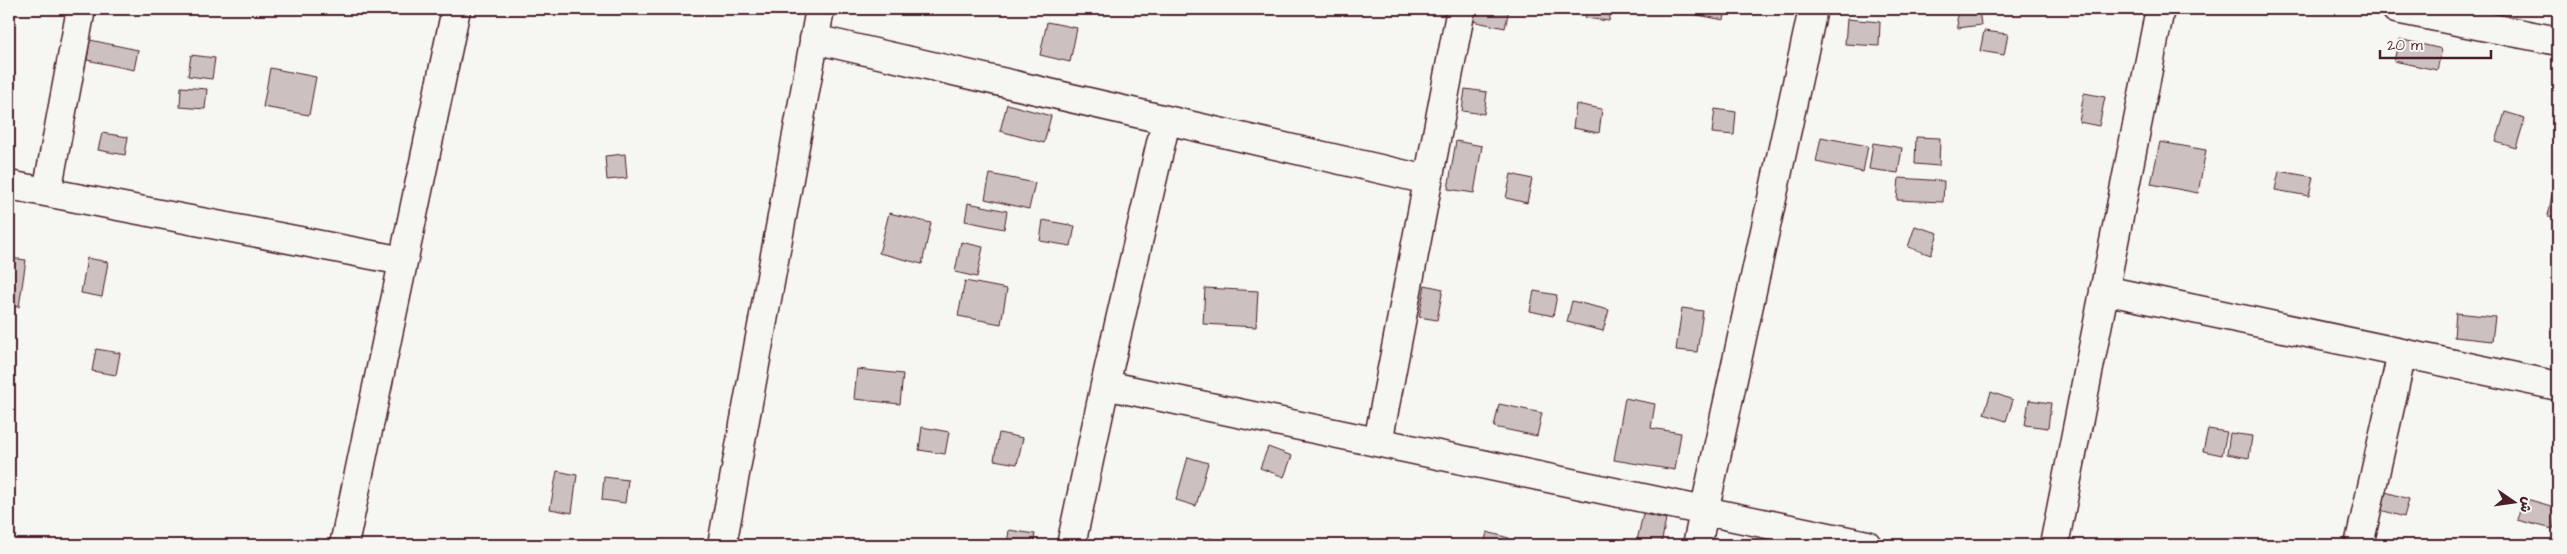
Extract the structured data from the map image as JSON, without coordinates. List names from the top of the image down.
{
  "scale_bar": "20 m",
  "north": "right"
}
